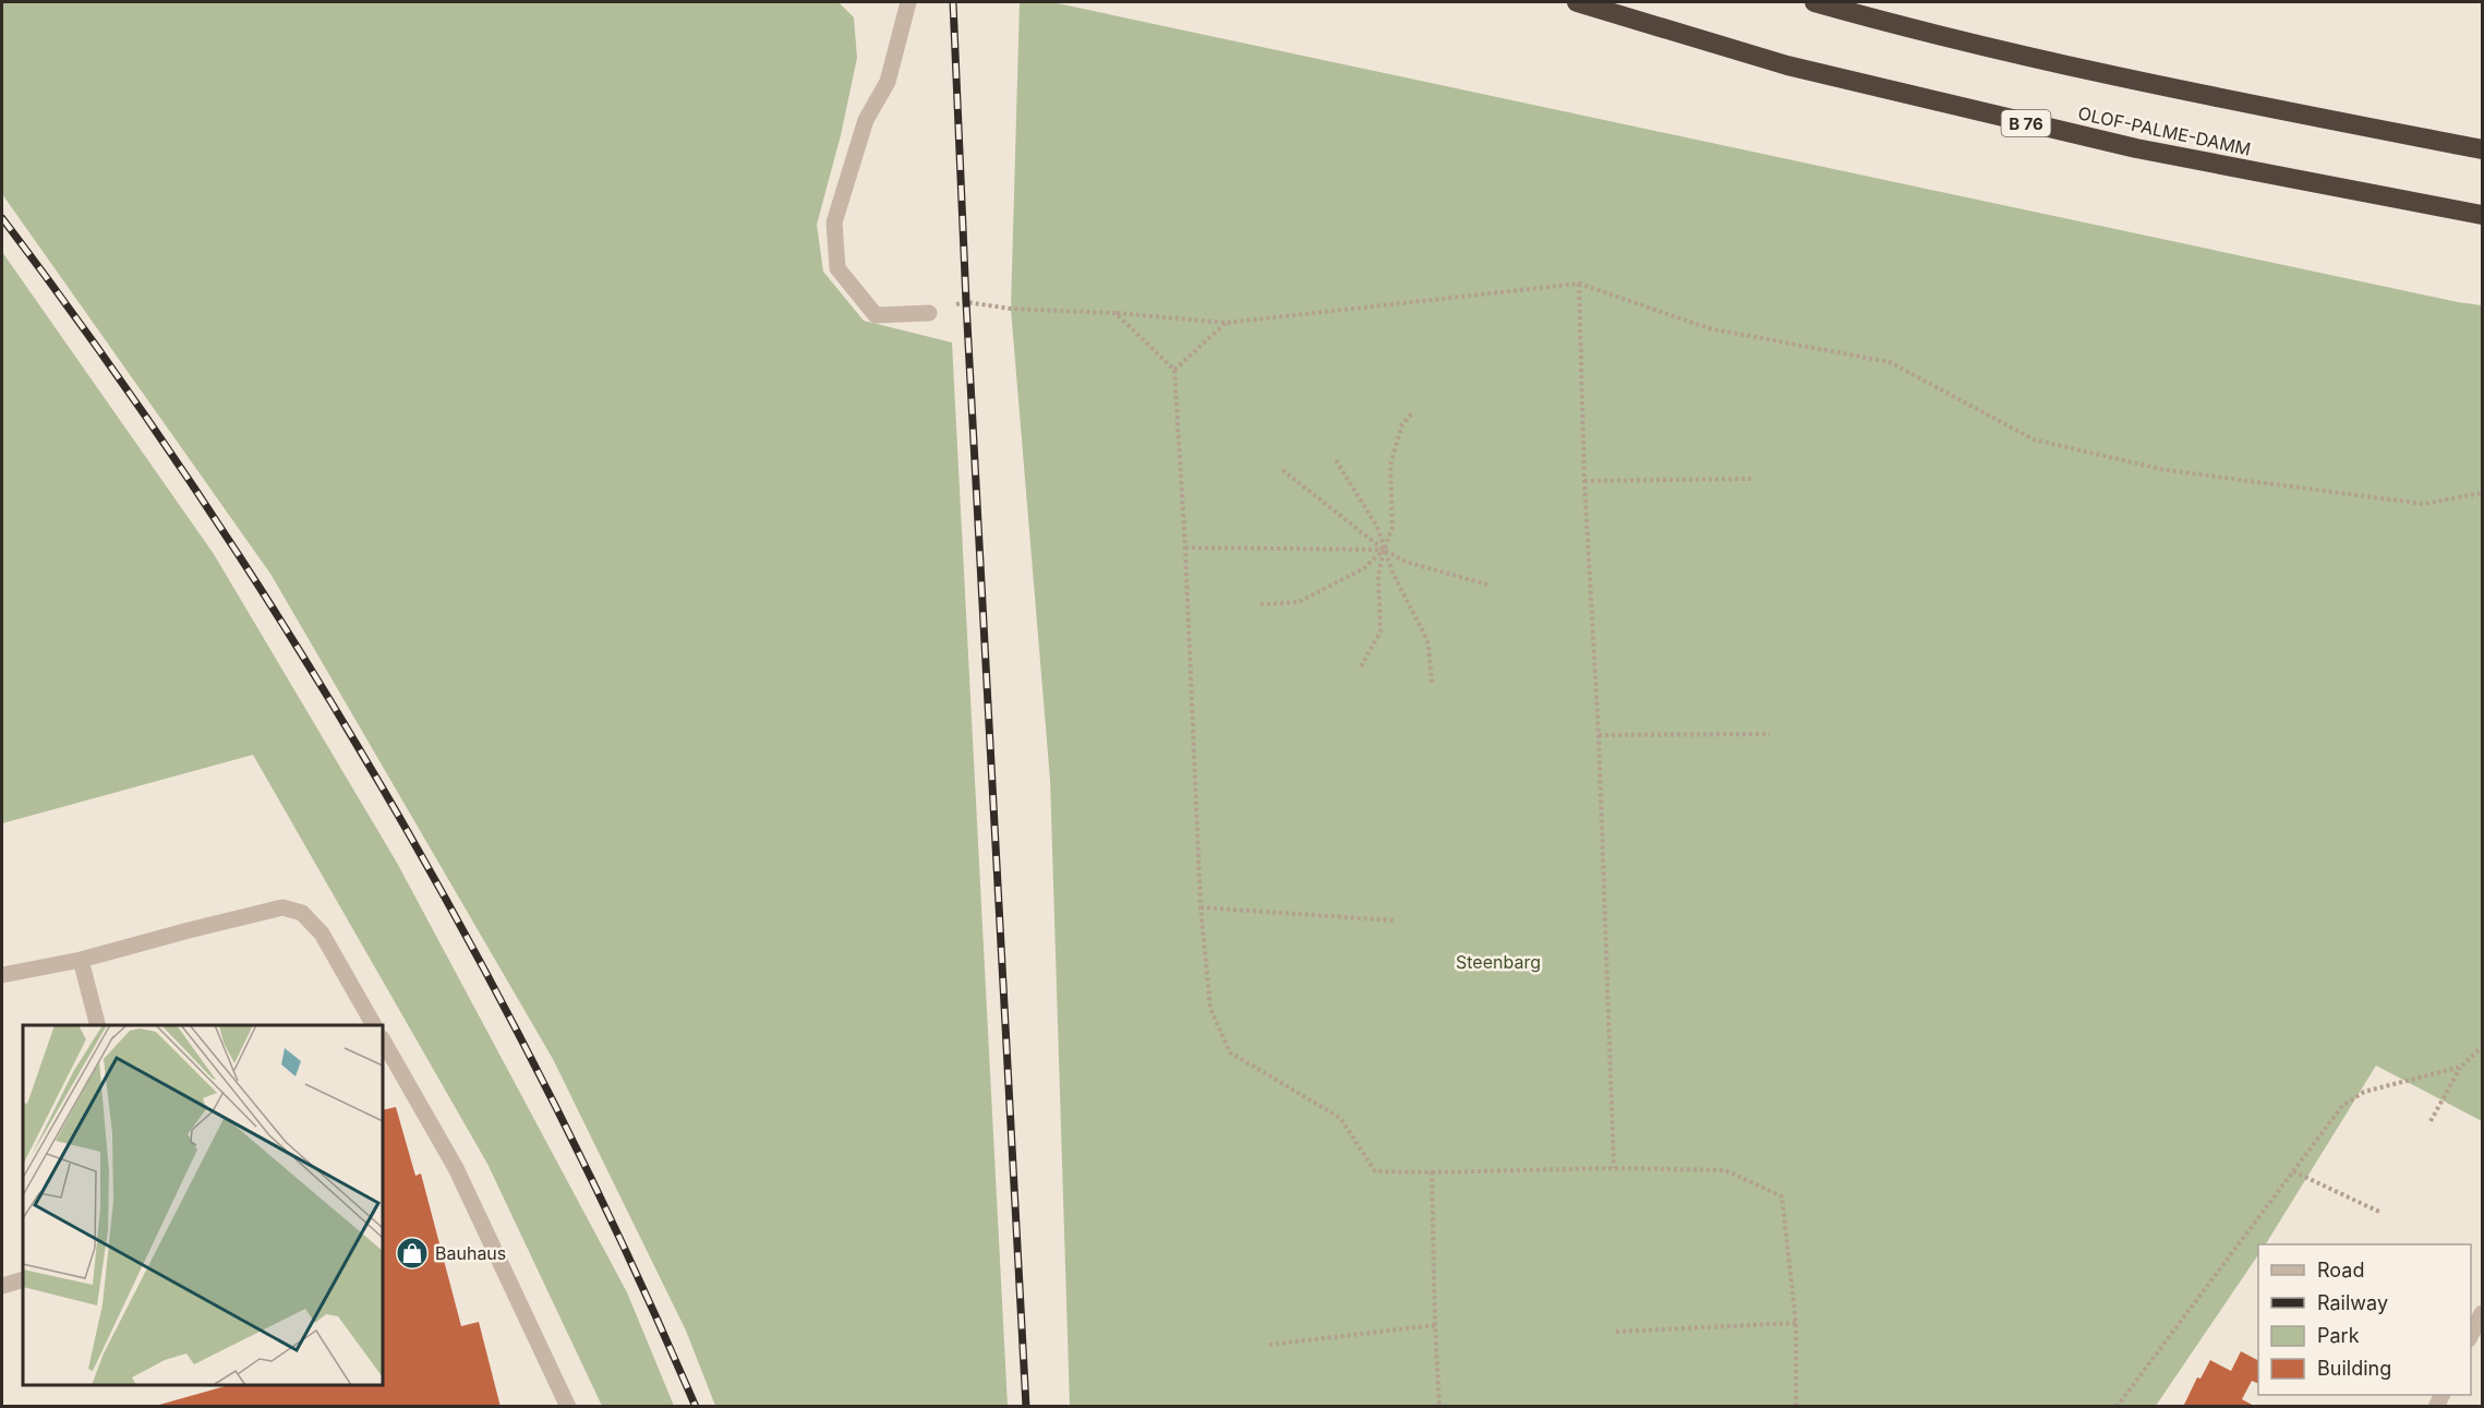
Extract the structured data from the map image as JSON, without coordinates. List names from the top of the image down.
{
  "streets": {
    "highway": ["B 76", "OLOF-PALME-DAMM"]
  },
  "parks": ["Steenbarg"],
  "places": {
    "shop": ["Bauhaus"]
  },
  "legend": [
    "Road",
    "Railway",
    "Park",
    "Building"
  ]
}
